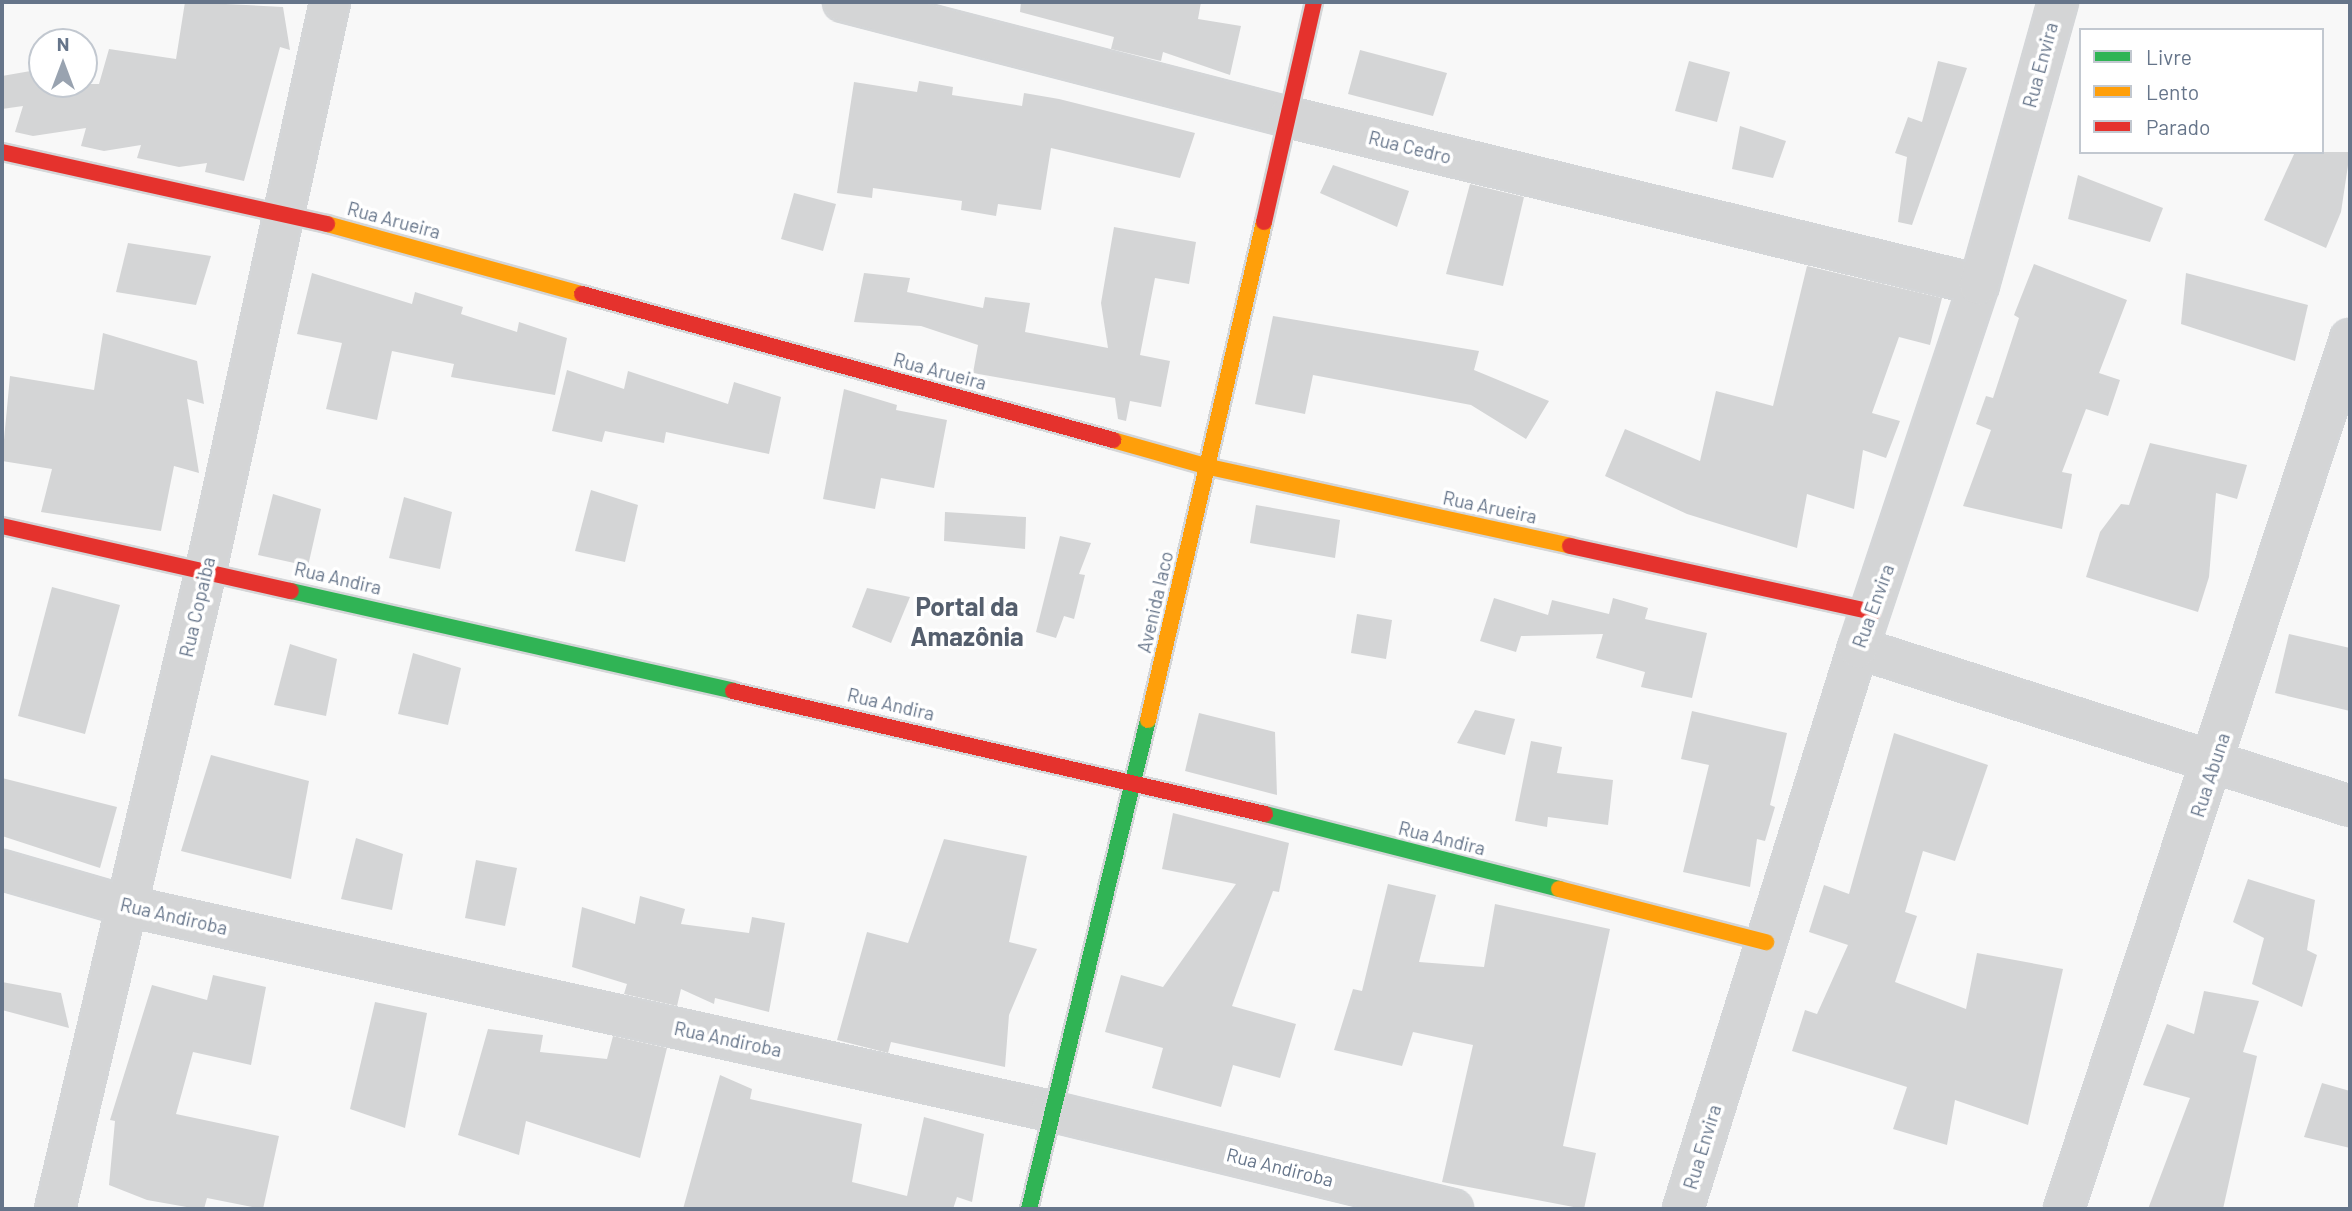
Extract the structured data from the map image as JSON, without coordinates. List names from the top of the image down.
{
  "streets": {
    "street": [
      "Rua Envira",
      "Rua Cedro",
      "Rua Arueira",
      "Rua Andira",
      "Avenida Iaco",
      "Rua Copaiba",
      "Rua Abuna",
      "Rua Andiroba"
    ]
  },
  "crossings": [
    ["Rua Envira", "Rua Cedro"],
    ["Rua Envira", "Rua Arueira"],
    ["Rua Envira", "Rua Andira"],
    ["Rua Cedro", "Avenida Iaco"],
    ["Rua Arueira", "Avenida Iaco"],
    ["Rua Arueira", "Rua Copaiba"],
    ["Rua Andira", "Avenida Iaco"],
    ["Rua Andira", "Rua Copaiba"],
    ["Avenida Iaco", "Rua Andiroba"],
    ["Rua Copaiba", "Rua Andiroba"]
  ],
  "districts": ["Portal da Amazônia"],
  "legend": ["Livre", "Lento", "Parado"],
  "north": "top"
}
